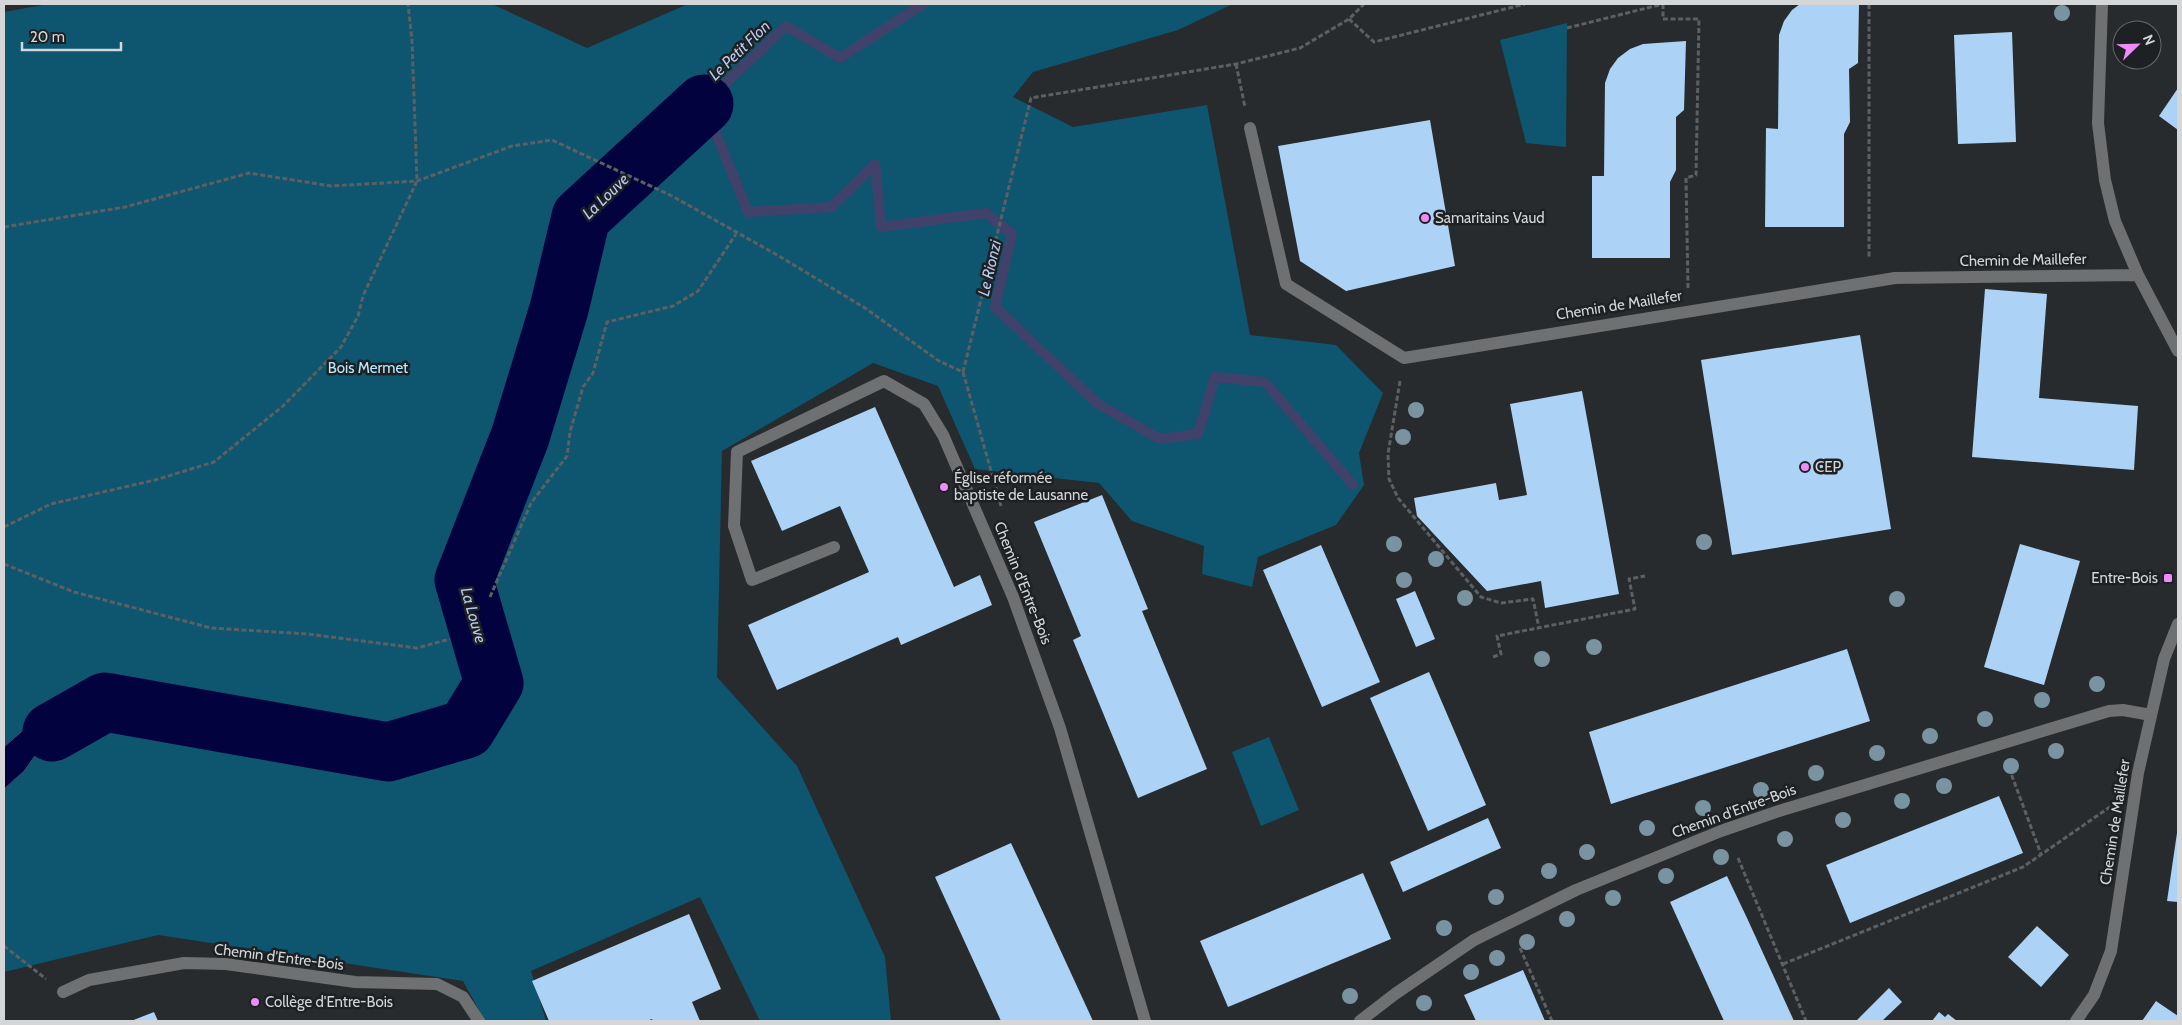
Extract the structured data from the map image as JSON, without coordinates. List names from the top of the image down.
{
  "streets": {
    "street": ["Chemin de Maillefer", "Chemin d'Entre-Bois"]
  },
  "crossings": [
    ["Chemin de Maillefer", "Chemin d'Entre-Bois"]
  ],
  "water": ["Le Petit Flon", "La Louve", "Le Rionzi"],
  "parks": ["Bois Mermet"],
  "places": {
    "other": [
      "Samaritains Vaud",
      "CEP",
      "Église réformée baptiste de Lausanne",
      "Collège d'Entre-Bois"
    ],
    "transit": ["Entre-Bois"]
  },
  "scale_bar": "20 m",
  "north": "top right"
}
